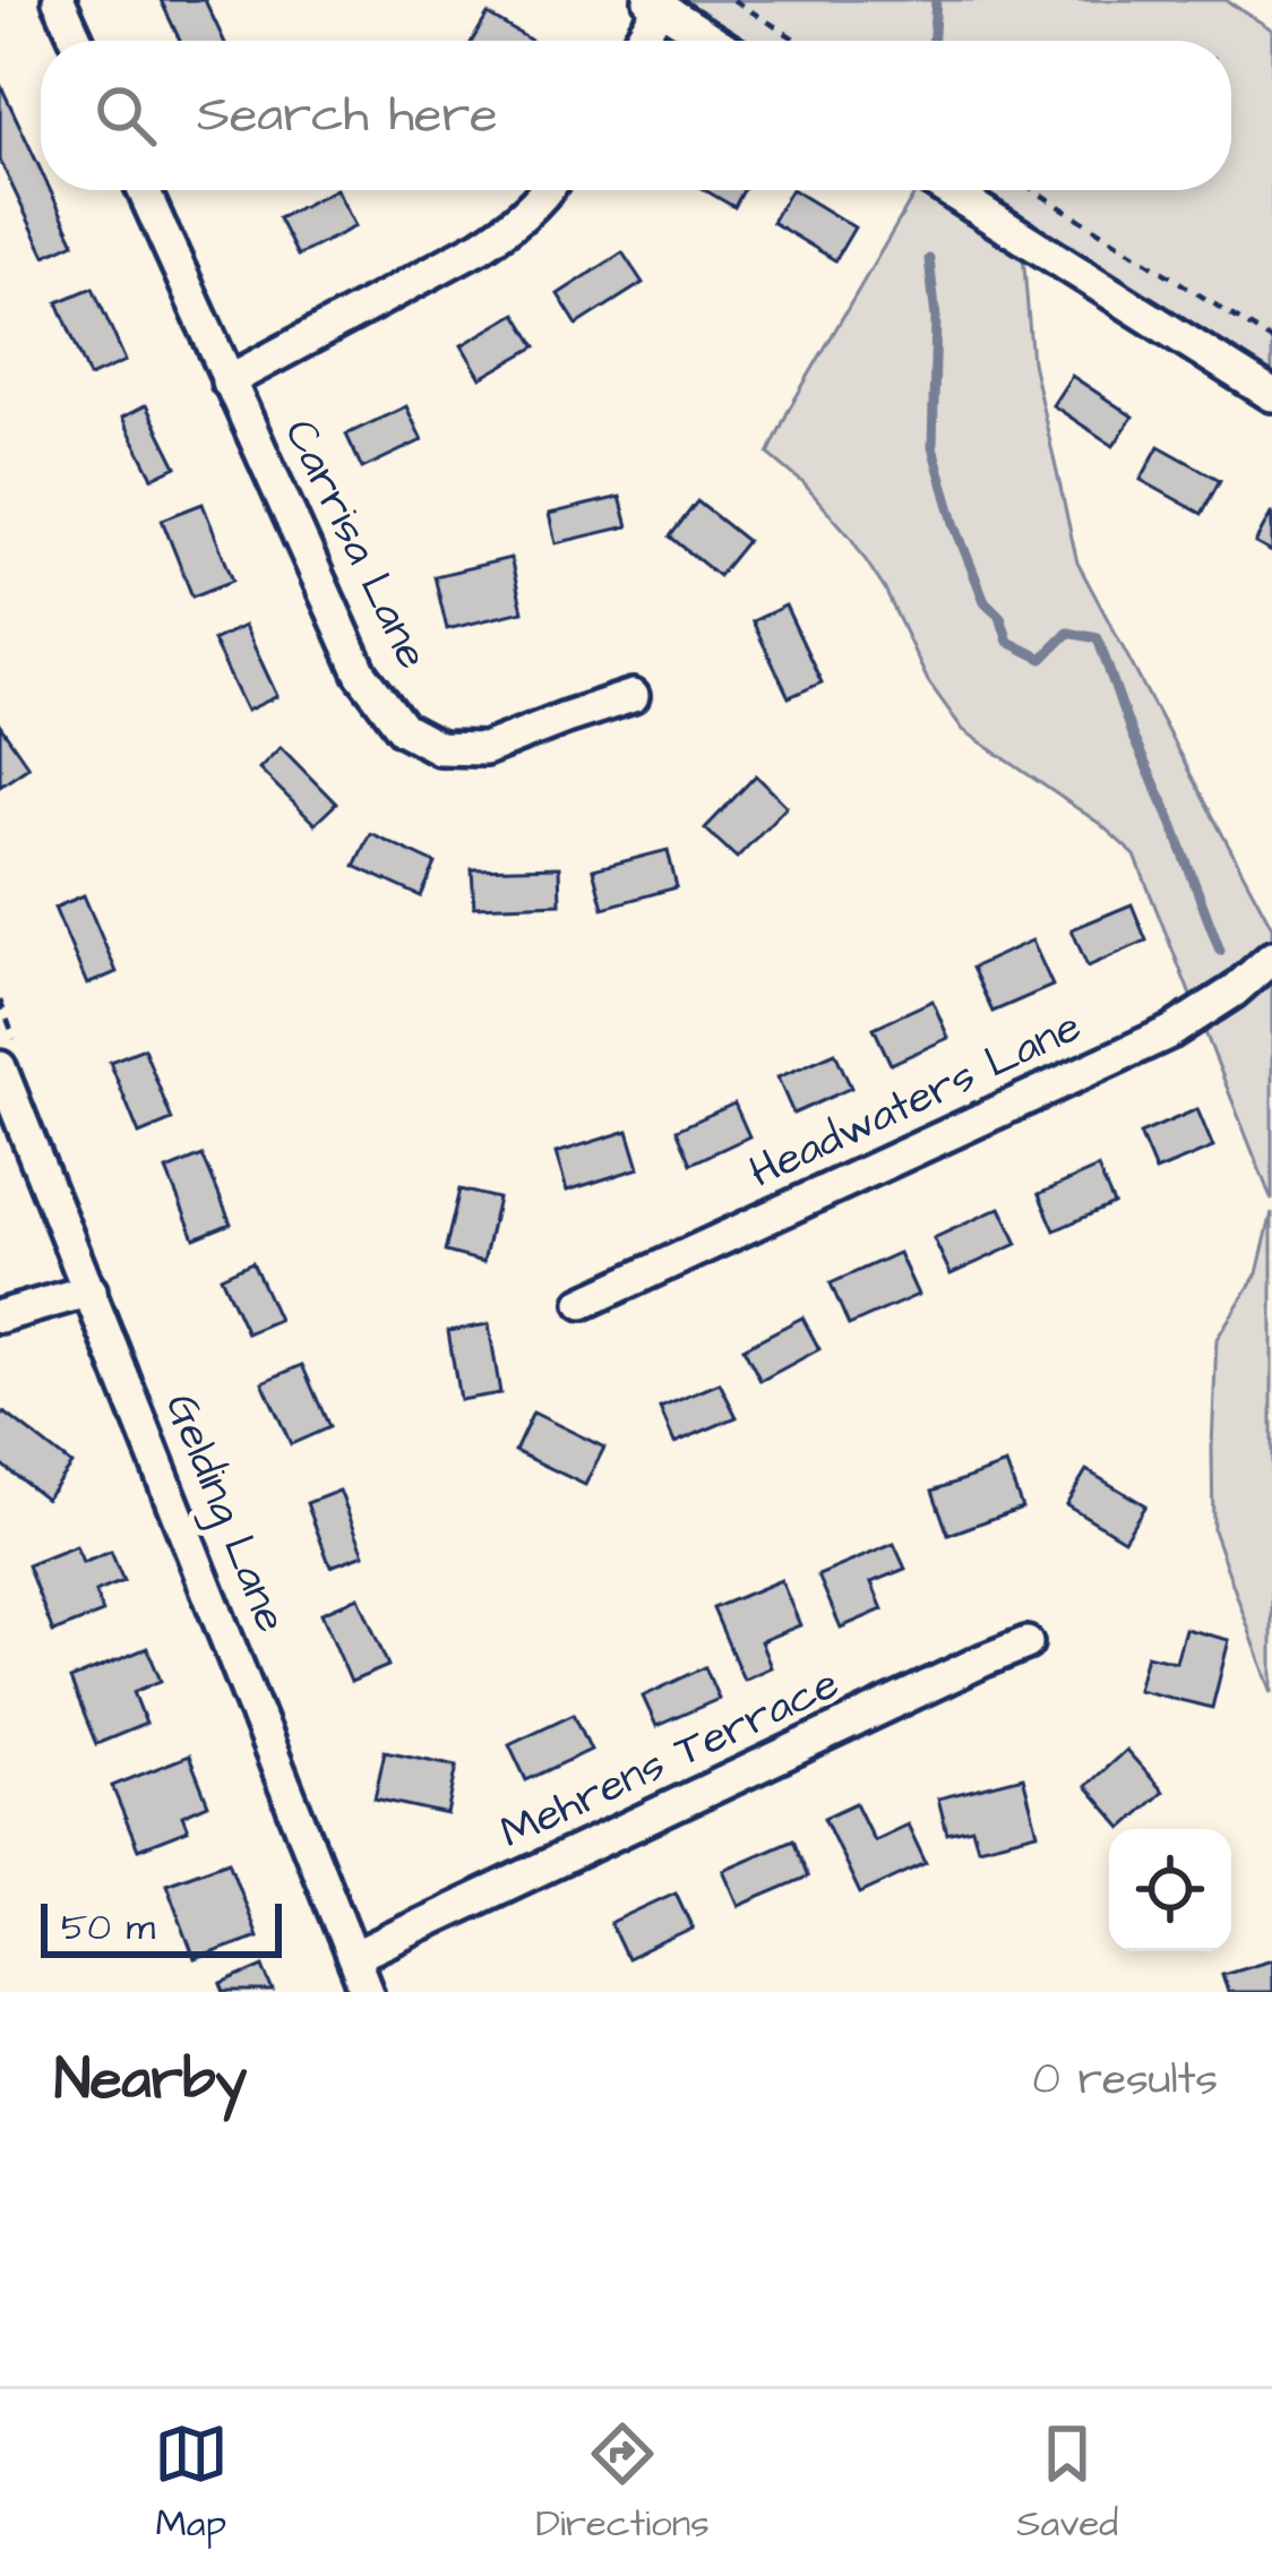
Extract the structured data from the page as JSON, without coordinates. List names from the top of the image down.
{
  "streets": {
    "street": [
      "Carrisa Lane",
      "Headwaters Lane",
      "Gelding Lane",
      "Mehrens Terrace"
    ]
  },
  "crossings": [
    ["Gelding Lane", "Mehrens Terrace"]
  ],
  "scale_bar": "50 m",
  "page": {
    "search": "Search here",
    "scale": "50 m",
    "heading": ["Nearby", "0 results"],
    "nav": ["Map", "Directions", "Saved"]
  }
}
